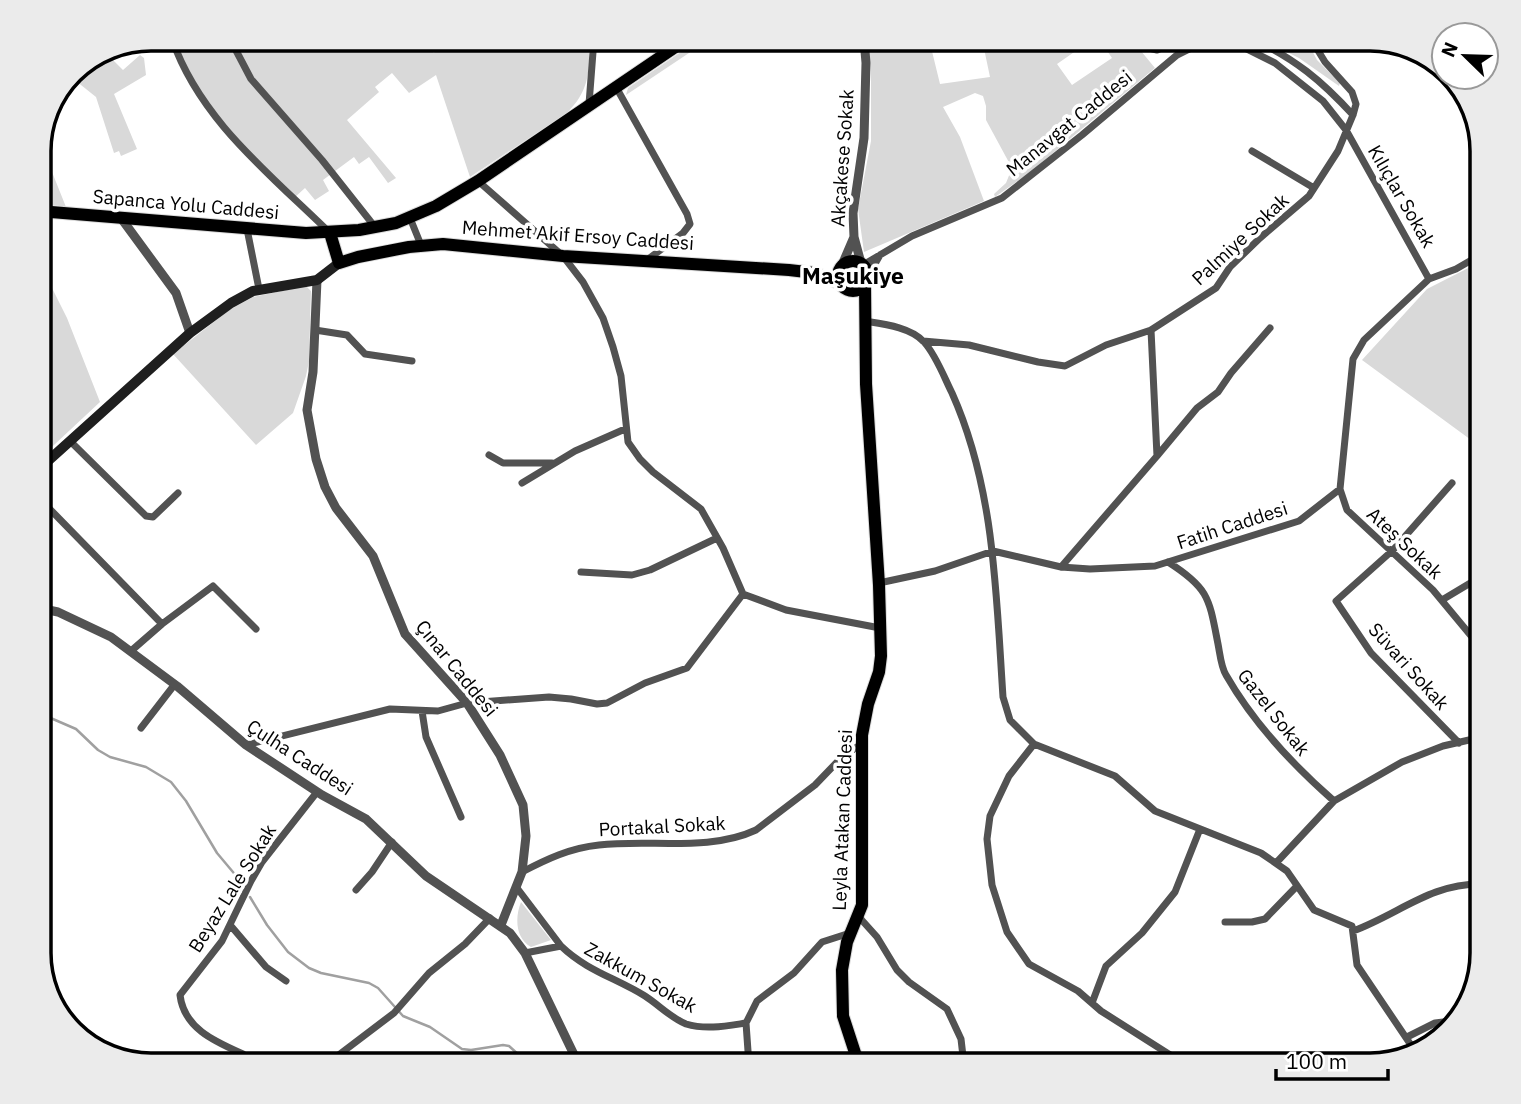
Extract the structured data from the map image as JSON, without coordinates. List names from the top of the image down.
{
  "streets": {
    "main road": ["Sapanca Yolu Caddesi", "Mehmet Akif Ersoy Caddesi", "Leyla Atakan Caddesi"],
    "street": [
      "Manavgat Caddesi",
      "Akçakese Sokak",
      "Kılıçlar Sokak",
      "Palmiye Sokak",
      "Fatih Caddesi",
      "Ateş Sokak",
      "Süvari Sokak",
      "Çınar Caddesi",
      "Gazel Sokak",
      "Çulha Caddesi",
      "Portakal Sokak",
      "Beyaz Lale Sokak",
      "Zakkum Sokak"
    ]
  },
  "crossings": [
    ["Manavgat Caddesi", "Kılıçlar Sokak"],
    ["Manavgat Caddesi", "Palmiye Sokak"],
    ["Manavgat Caddesi", "Leyla Atakan Caddesi"],
    ["Kılıçlar Sokak", "Palmiye Sokak"],
    ["Palmiye Sokak", "Leyla Atakan Caddesi"],
    ["Fatih Caddesi", "Ateş Sokak"],
    ["Fatih Caddesi", "Gazel Sokak"],
    ["Ateş Sokak", "Süvari Sokak"],
    ["Çınar Caddesi", "Çulha Caddesi"],
    ["Çınar Caddesi", "Portakal Sokak"],
    ["Çulha Caddesi", "Beyaz Lale Sokak"],
    ["Leyla Atakan Caddesi", "Portakal Sokak"]
  ],
  "districts": ["Maşukiye"],
  "scale_bar": "100 m",
  "north": "top left"
}
